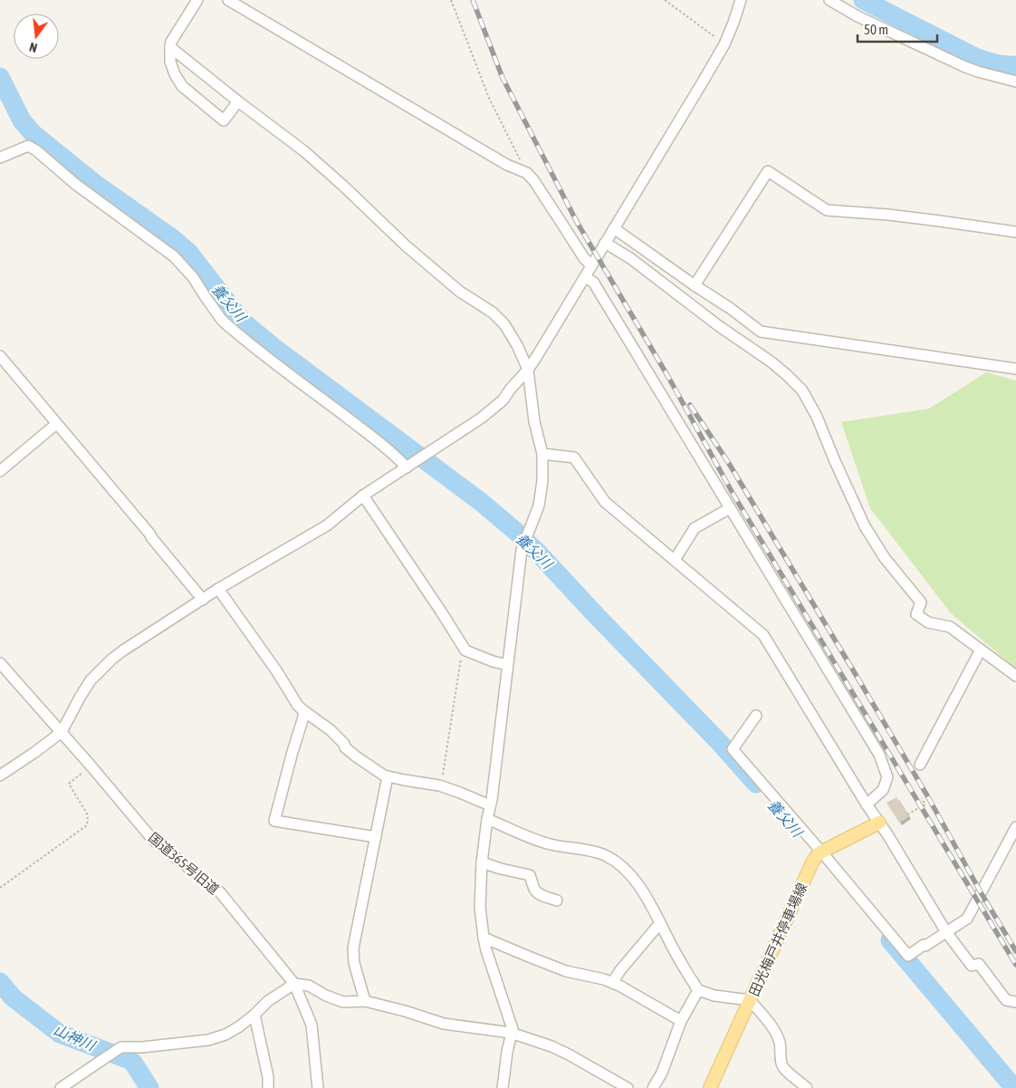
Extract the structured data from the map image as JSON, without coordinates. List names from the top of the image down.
{
  "streets": {
    "main road": ["田光梅戸井停車場線"],
    "street": ["国道365号旧道"]
  },
  "water": ["養父川", "山神川"],
  "scale_bar": "50 m",
  "north": "bottom"
}
